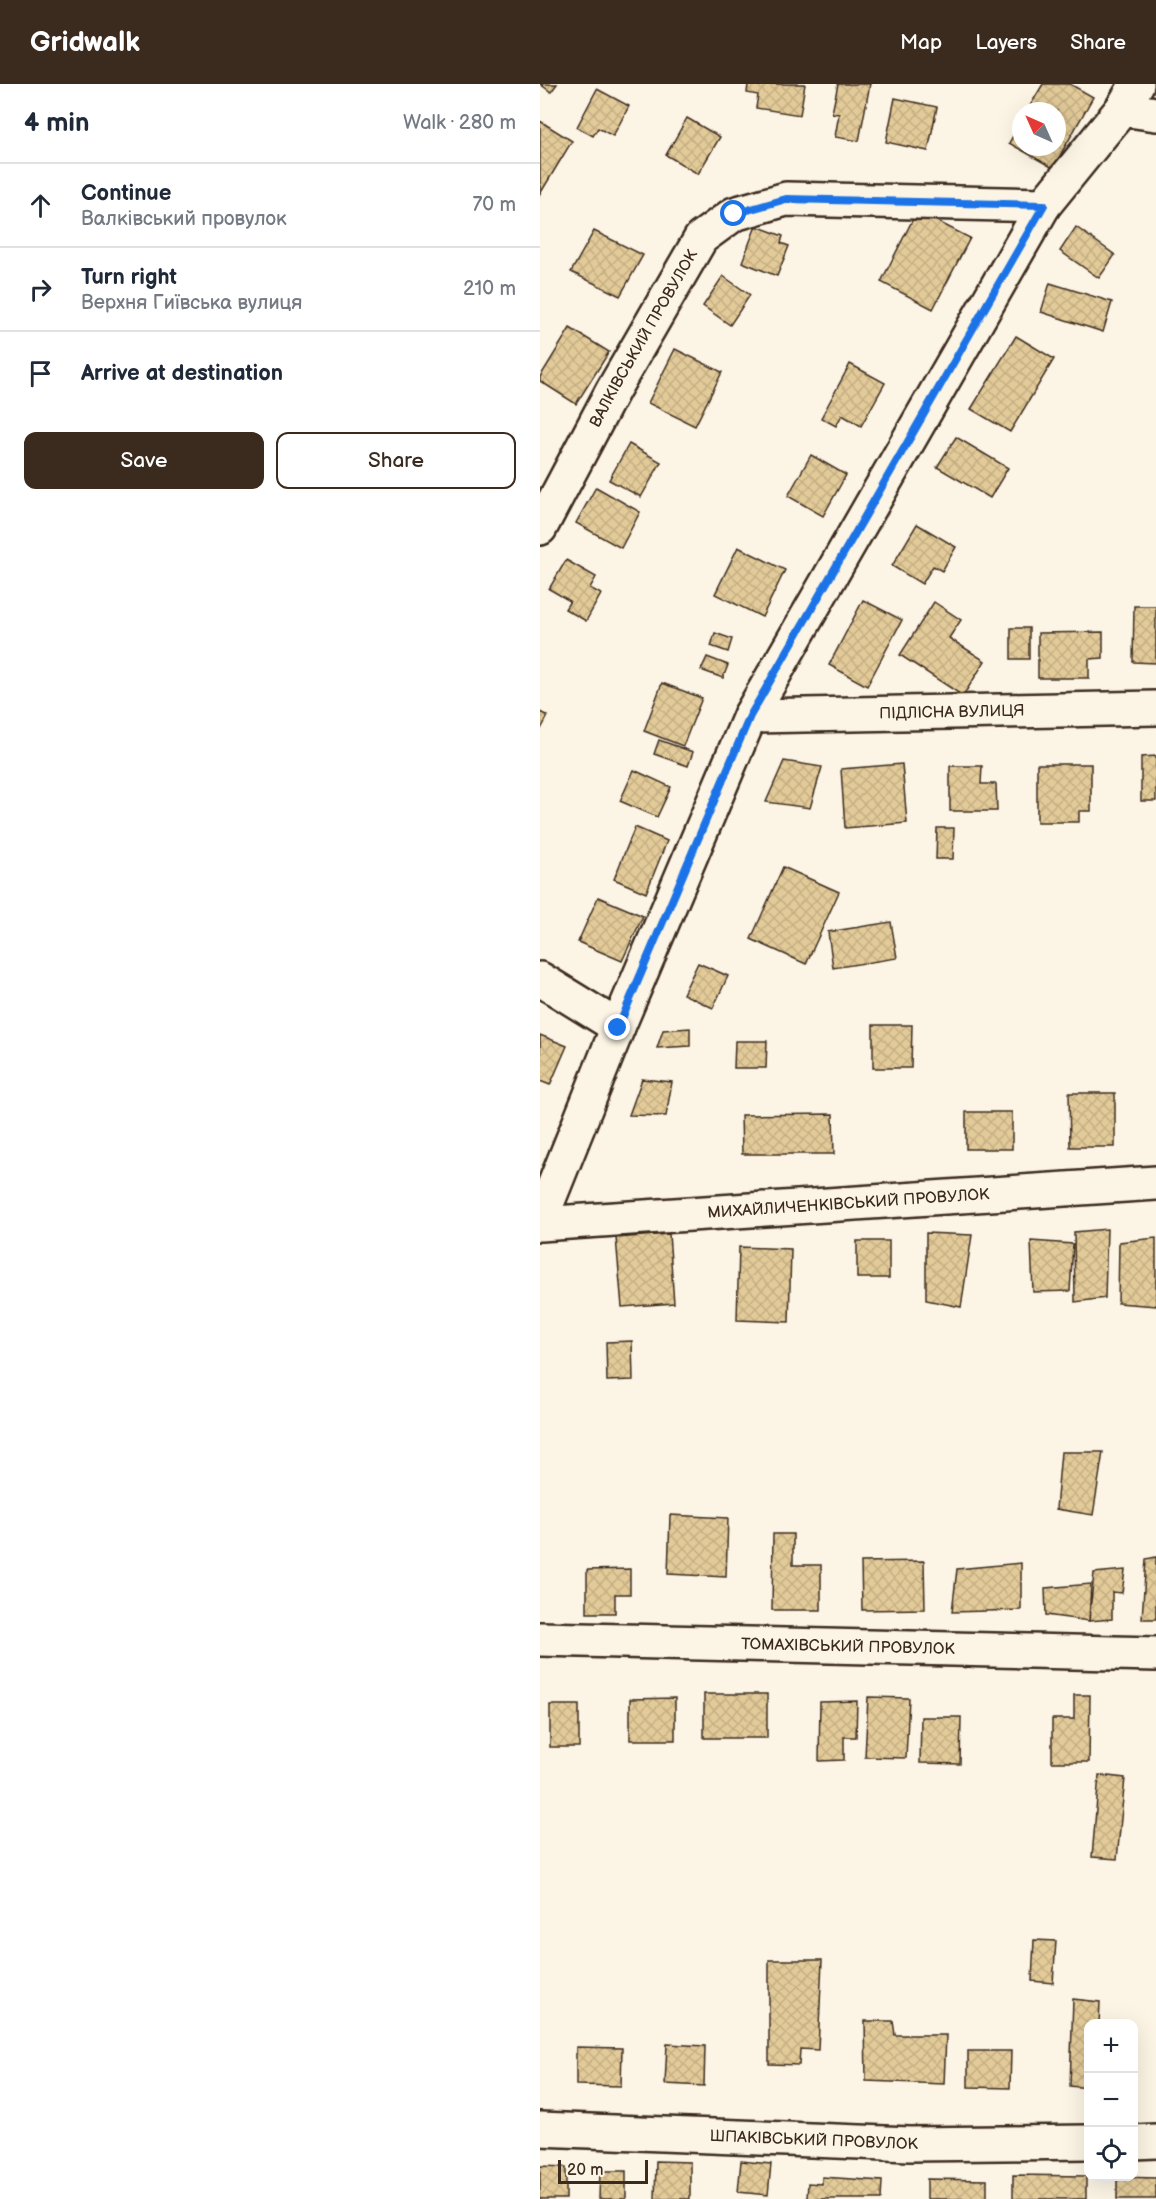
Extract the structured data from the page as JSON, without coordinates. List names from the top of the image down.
{
  "streets": {
    "street": [
      "ВАЛКІВСЬКИЙ ПРОВУЛОК",
      "ПІДЛІСНА ВУЛИЦЯ",
      "МИХАЙЛИЧЕНКІВСЬКИЙ ПРОВУЛОК",
      "ТОМАХІВСЬКИЙ ПРОВУЛОК",
      "ШПАКІВСЬКИЙ ПРОВУЛОК"
    ]
  },
  "scale_bar": "20 m",
  "north": "top left",
  "page": {
    "header": "Gridwalk",
    "nav": ["Map", "Layers", "Share"],
    "heading": ["4 min", "Walk · 280 m"],
    "list": [
      ["Continue", "Валківський провулок", "70 m"],
      ["Turn right", "Верхня Гиївська вулиця", "210 m"],
      "Arrive at destination"
    ],
    "buttons": ["Save", "Share"],
    "map_buttons": ["+", "−"],
    "scale": "20 m"
  }
}
